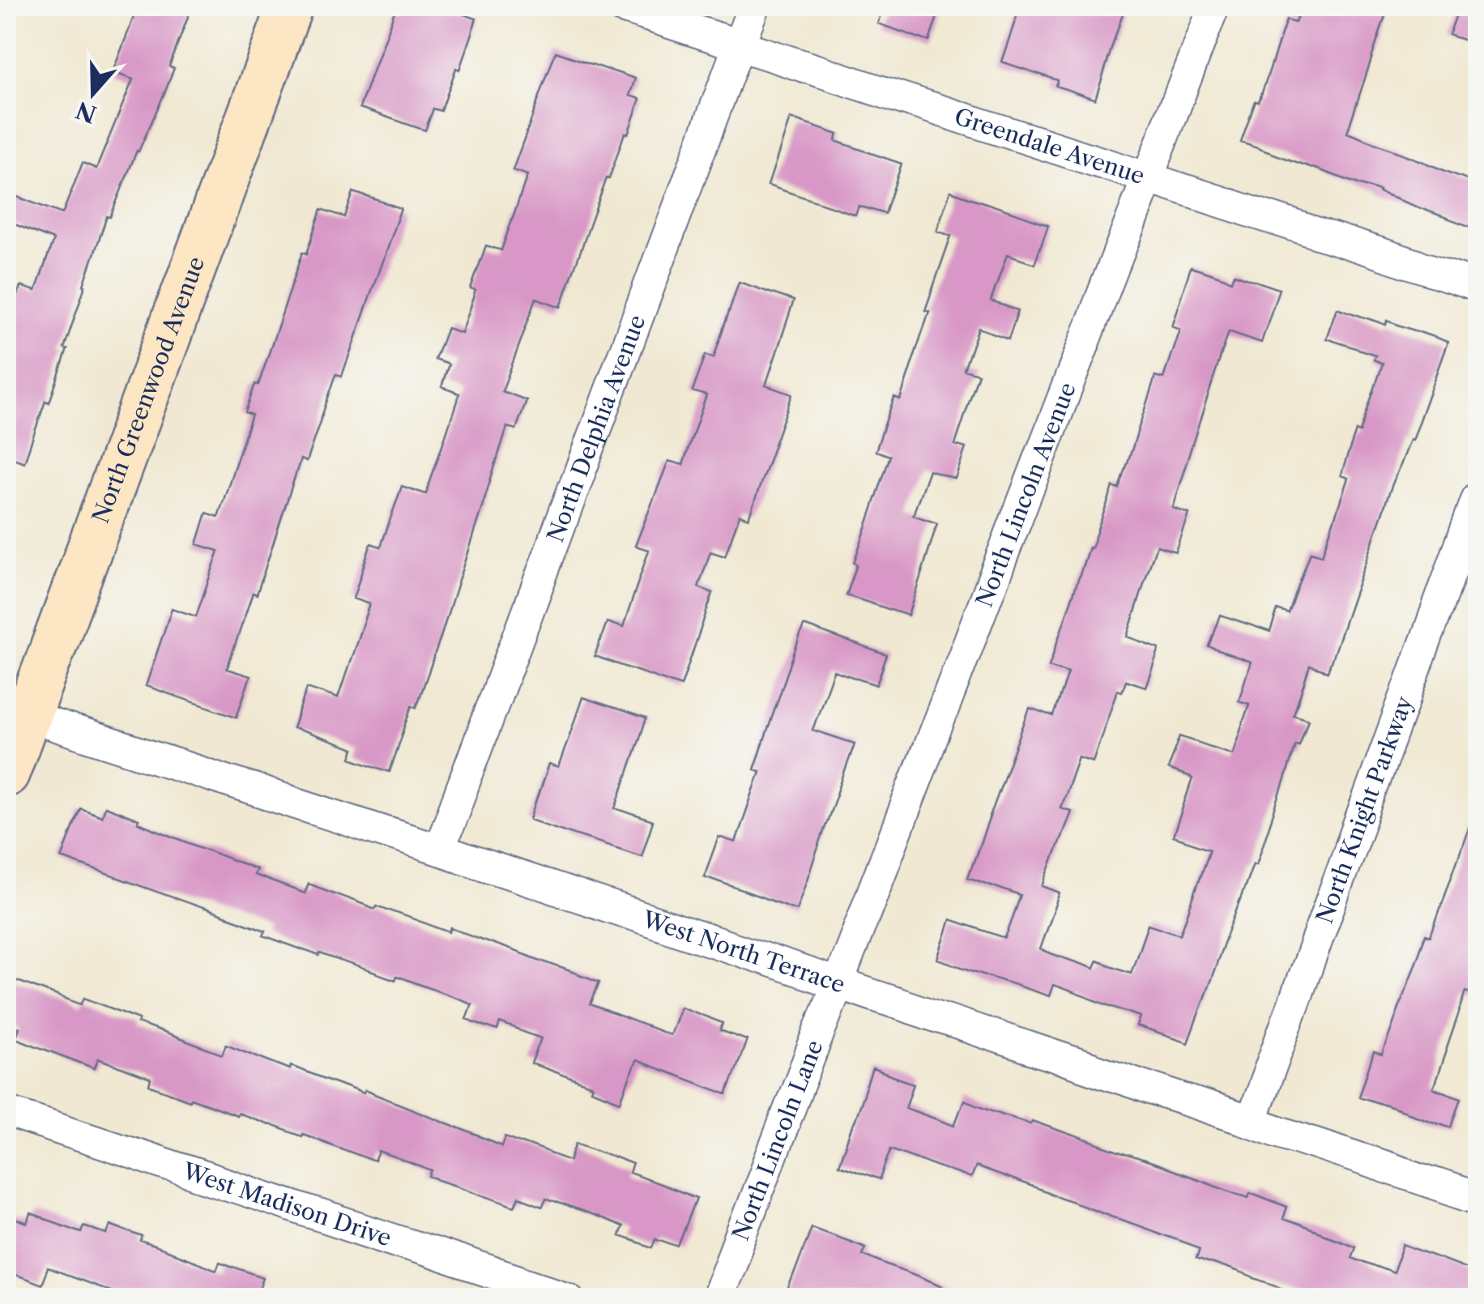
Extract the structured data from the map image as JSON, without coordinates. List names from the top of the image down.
{
  "streets": {
    "main road": ["North Greenwood Avenue"],
    "street": [
      "Greendale Avenue",
      "North Delphia Avenue",
      "North Lincoln Avenue",
      "North Knight Parkway",
      "West North Terrace",
      "North Lincoln Lane",
      "West Madison Drive"
    ]
  },
  "crossings": [
    ["Greendale Avenue", "North Delphia Avenue"],
    ["Greendale Avenue", "North Lincoln Avenue"],
    ["North Greenwood Avenue", "West North Terrace"],
    ["North Delphia Avenue", "West North Terrace"],
    ["North Lincoln Avenue", "West North Terrace"],
    ["North Lincoln Avenue", "North Lincoln Lane"],
    ["North Knight Parkway", "West North Terrace"],
    ["West North Terrace", "North Lincoln Lane"]
  ],
  "north": "bottom"
}
